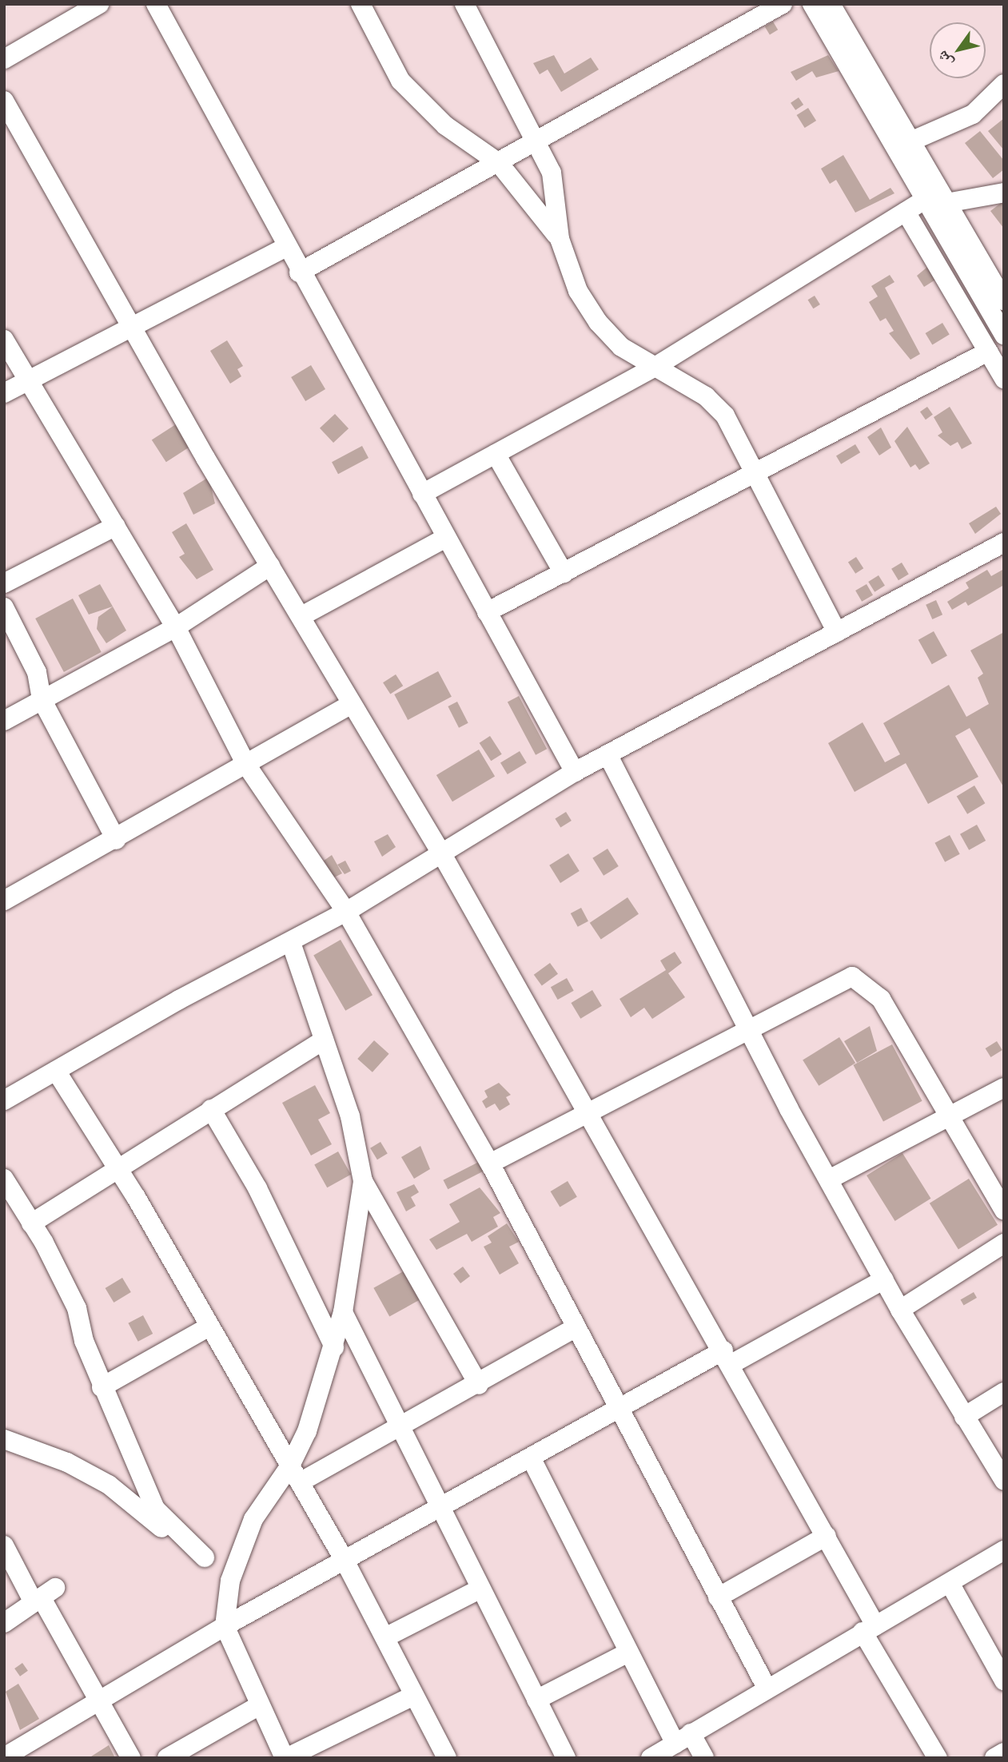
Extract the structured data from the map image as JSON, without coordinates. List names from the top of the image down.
{
  "north": "bottom left"
}
